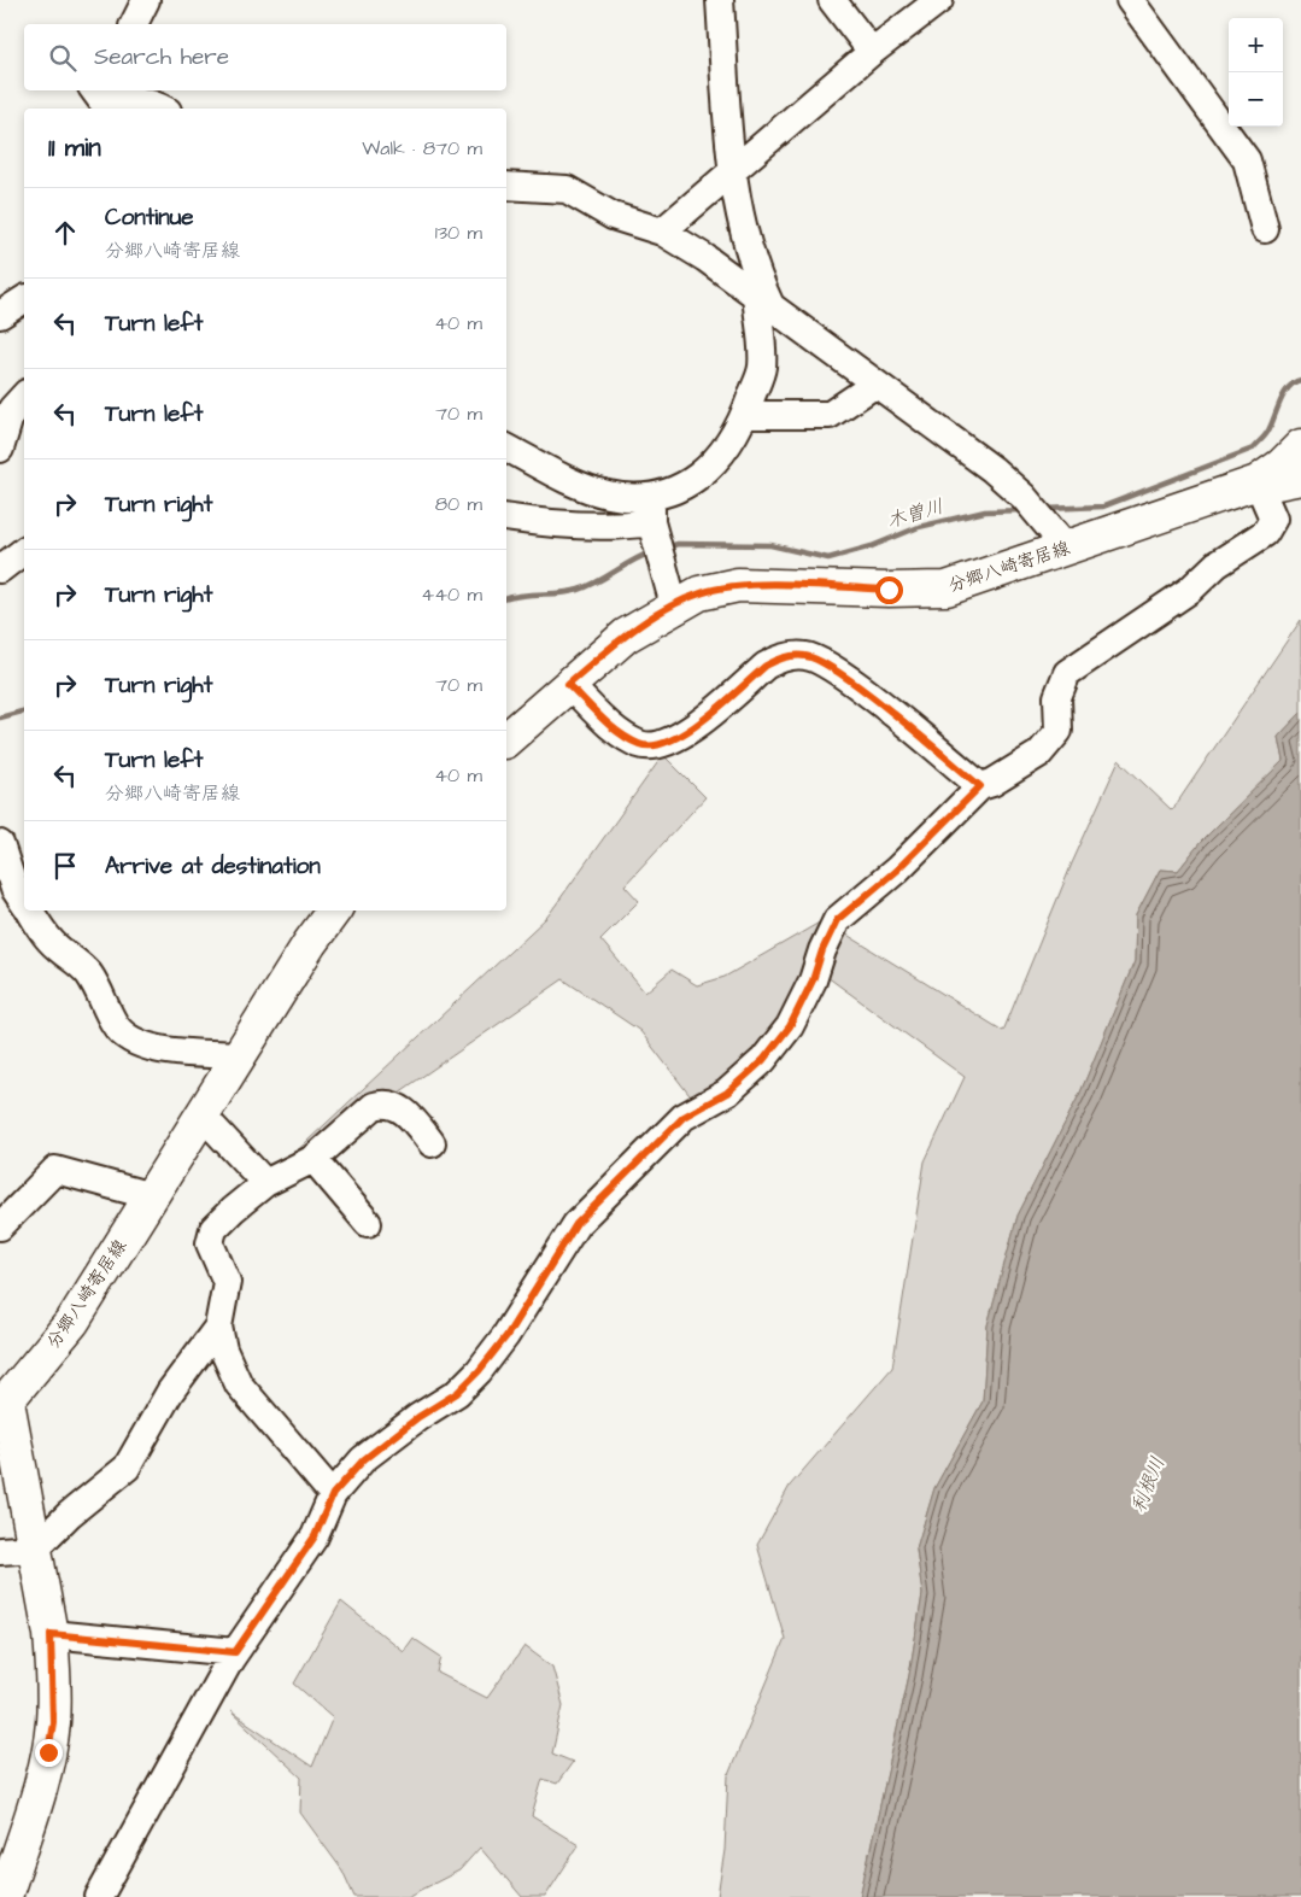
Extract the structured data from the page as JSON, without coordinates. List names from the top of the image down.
{
  "streets": {
    "main road": ["分郷八崎寄居線"]
  },
  "water": ["木曽川", "利根川"],
  "page": {
    "map_buttons": ["+", "−"],
    "search": "Search here",
    "heading": ["11 min", "Walk · 870 m"],
    "list": [
      ["Continue", "分郷八崎寄居線", "130 m"],
      ["Turn left", "40 m"],
      ["Turn left", "70 m"],
      ["Turn right", "80 m"],
      ["Turn right", "440 m"],
      ["Turn right", "70 m"],
      ["Turn left", "分郷八崎寄居線", "40 m"],
      "Arrive at destination"
    ]
  }
}
